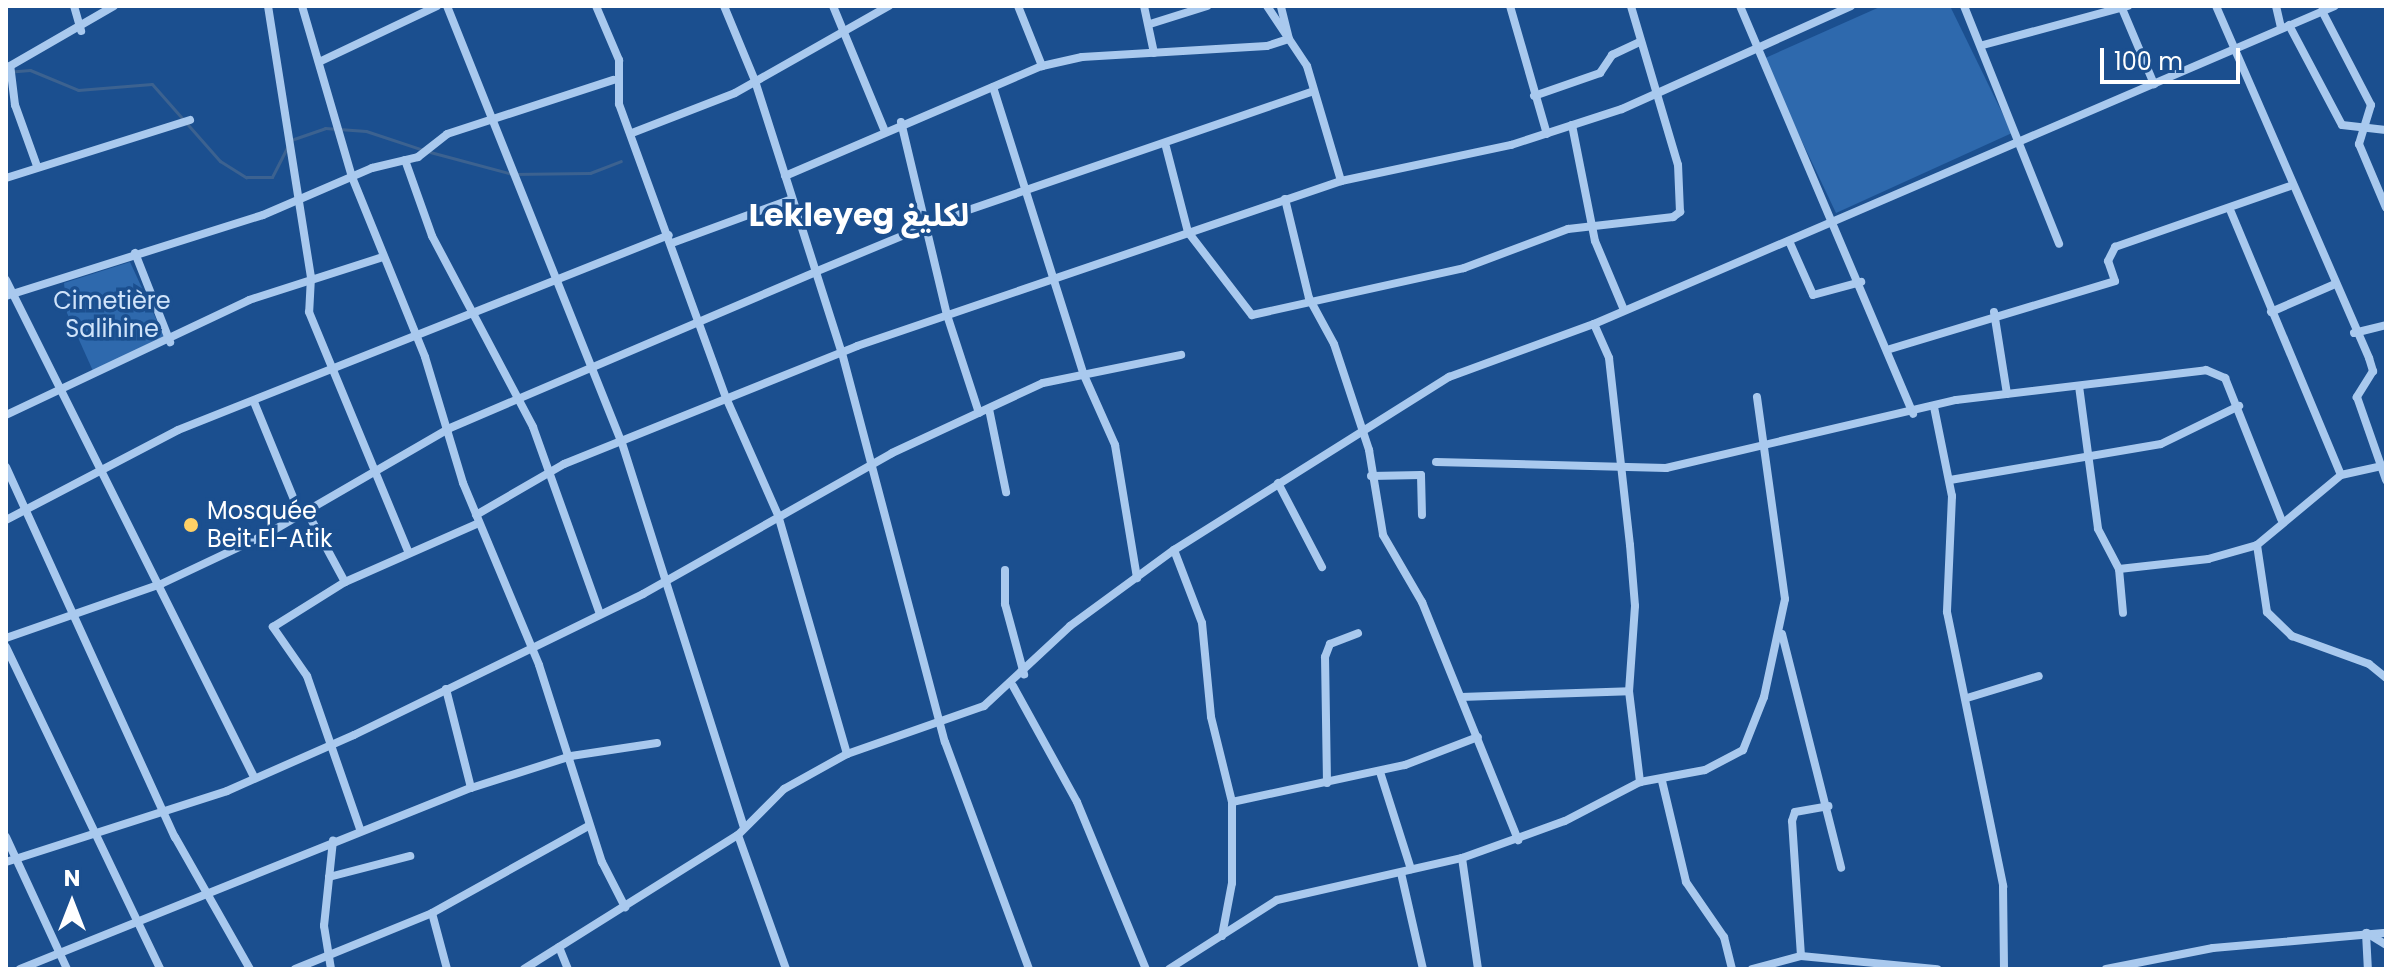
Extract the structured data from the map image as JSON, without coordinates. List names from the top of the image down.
{
  "districts": ["Lekleyeg لكليغ"],
  "parks": ["Cimetière Salihine"],
  "places": ["Mosquée Beit El-Atik"],
  "scale_bar": "100 m",
  "north": "top"
}
